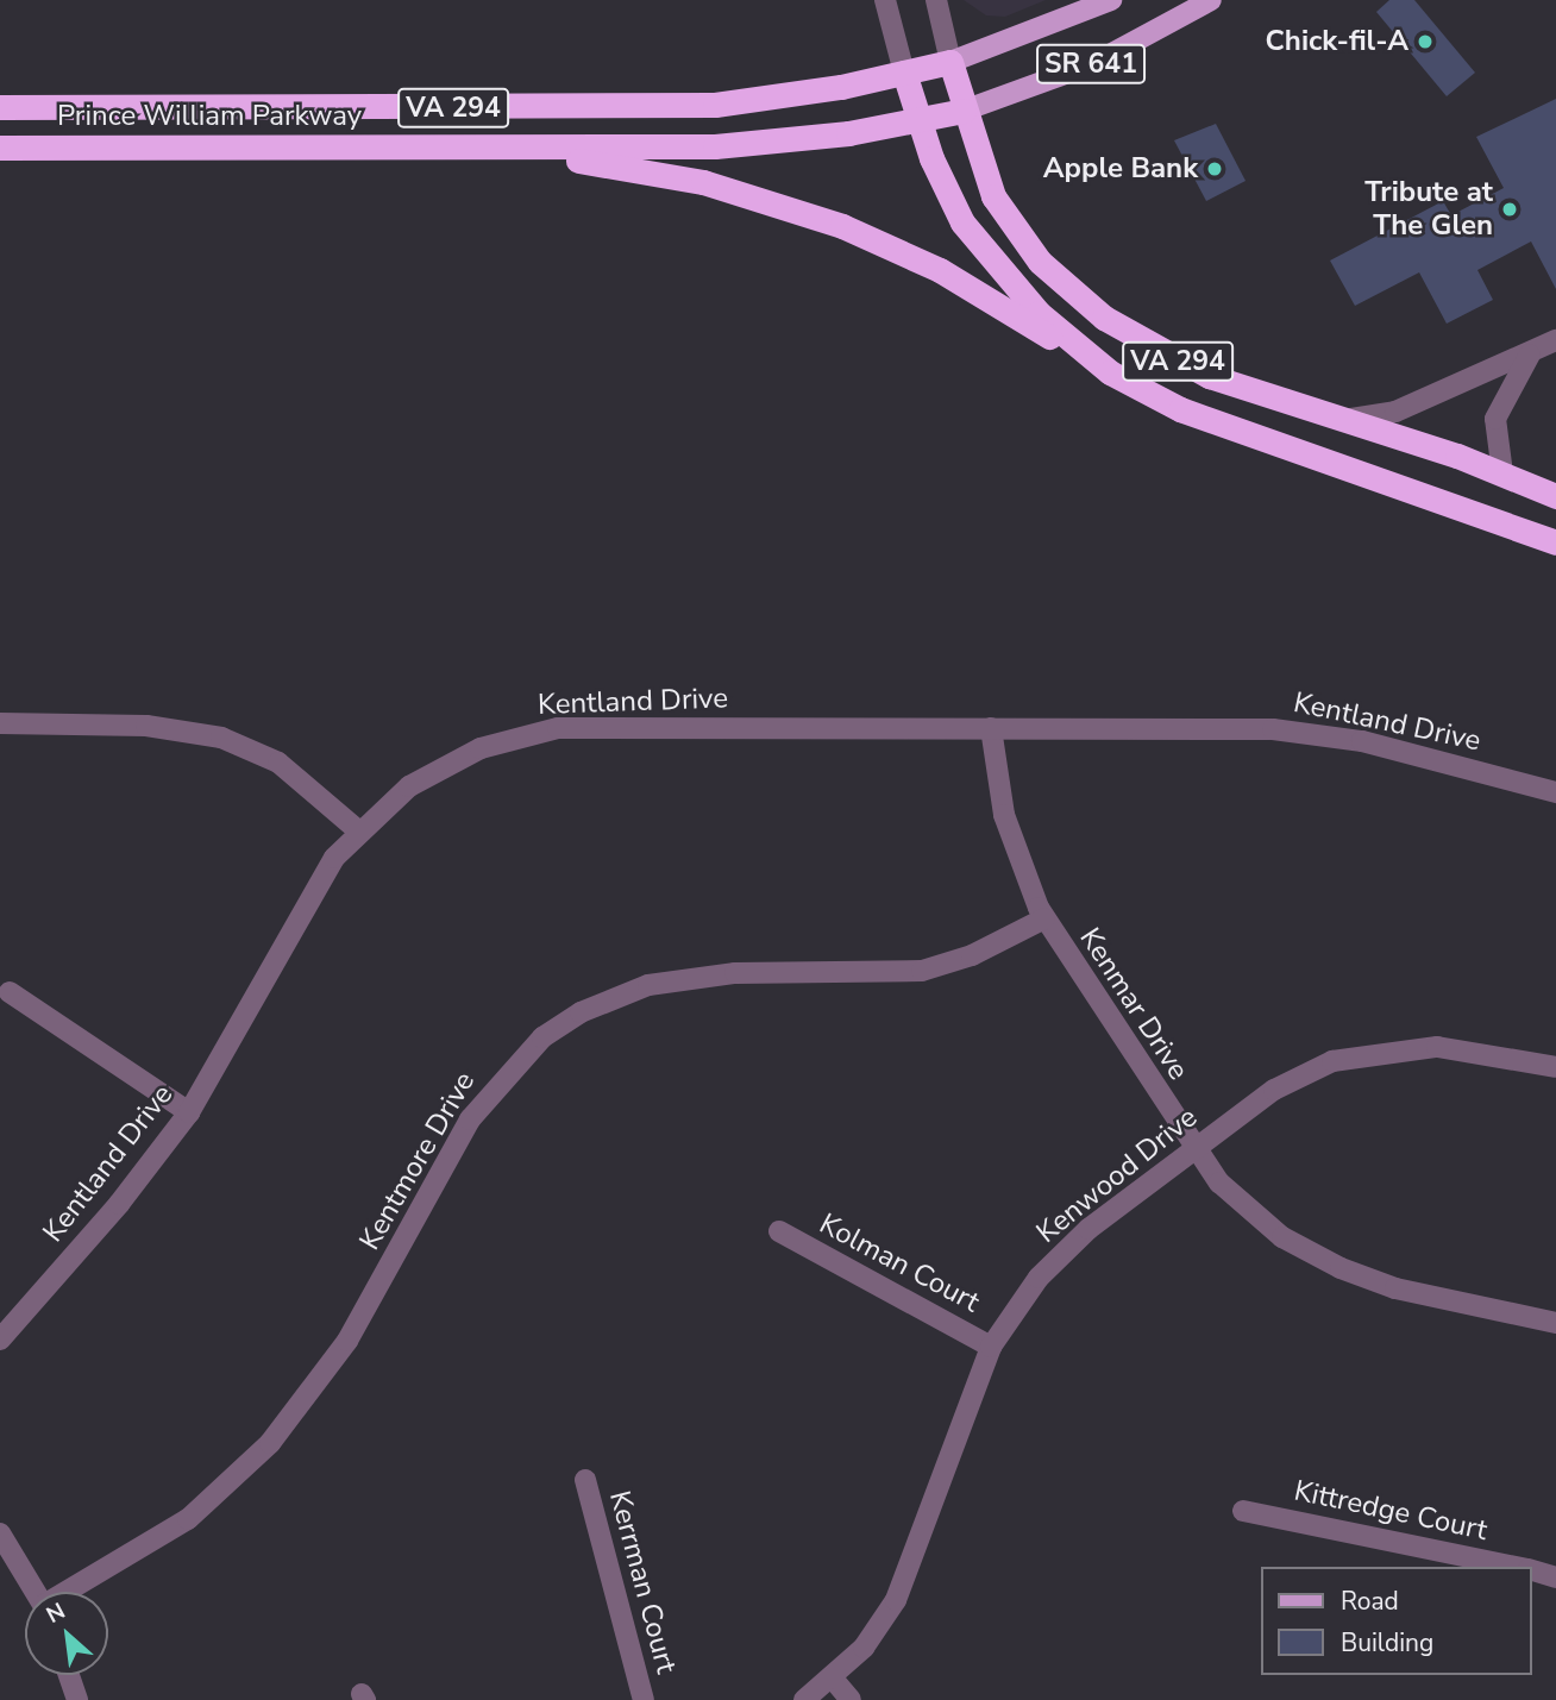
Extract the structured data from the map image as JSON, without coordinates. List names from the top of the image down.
{
  "streets": {
    "highway": ["VA 294", "Prince William Parkway"],
    "main road": ["SR 641"],
    "street": [
      "Kentland Drive",
      "Kenmar Drive",
      "Kentmore Drive",
      "Kenwood Drive",
      "Kolman Court",
      "Kittredge Court",
      "Kerrman Court"
    ]
  },
  "crossings": [
    ["SR 641", "VA 294"],
    ["SR 641", "Prince William Parkway"],
    ["VA 294", "Prince William Parkway"],
    ["Kentland Drive", "Kenmar Drive"],
    ["Kenmar Drive", "Kentmore Drive"],
    ["Kenmar Drive", "Kenwood Drive"],
    ["Kenwood Drive", "Kolman Court"]
  ],
  "places": ["Chick-fil-A", "Apple Bank", "Tribute at The Glen"],
  "legend": ["Road", "Building"],
  "north": "top left"
}
